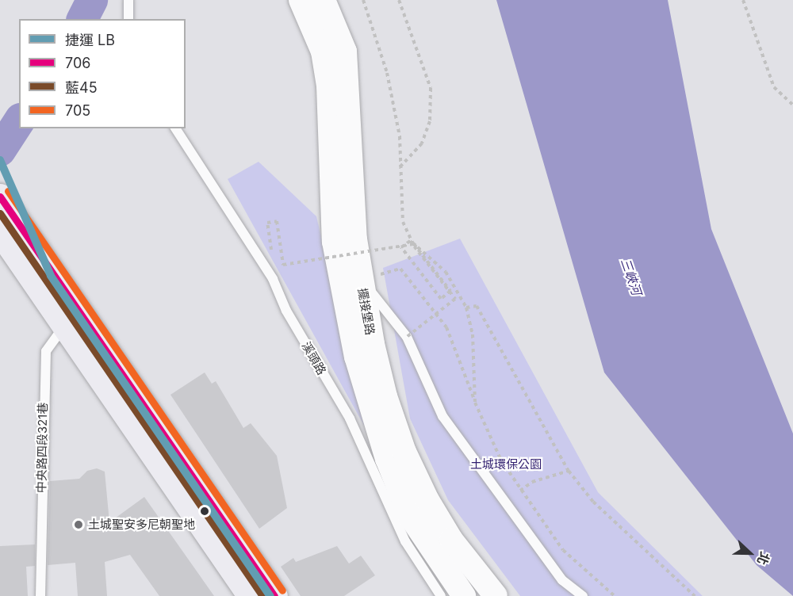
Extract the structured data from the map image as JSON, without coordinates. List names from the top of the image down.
{
  "streets": {
    "street": ["擺接堡路"],
    "lane": ["溪頭路", "中央路四段321巷"]
  },
  "water": ["三峽河"],
  "parks": ["土城環保公園"],
  "places": ["土城聖安多尼朝聖地"],
  "lines": [
    "metro line LB",
    "transit line 705",
    "transit line 706",
    "transit line 藍45"
  ],
  "legend": [
    "捷運 LB",
    "706",
    "藍45",
    "705"
  ],
  "north": "right"
}
